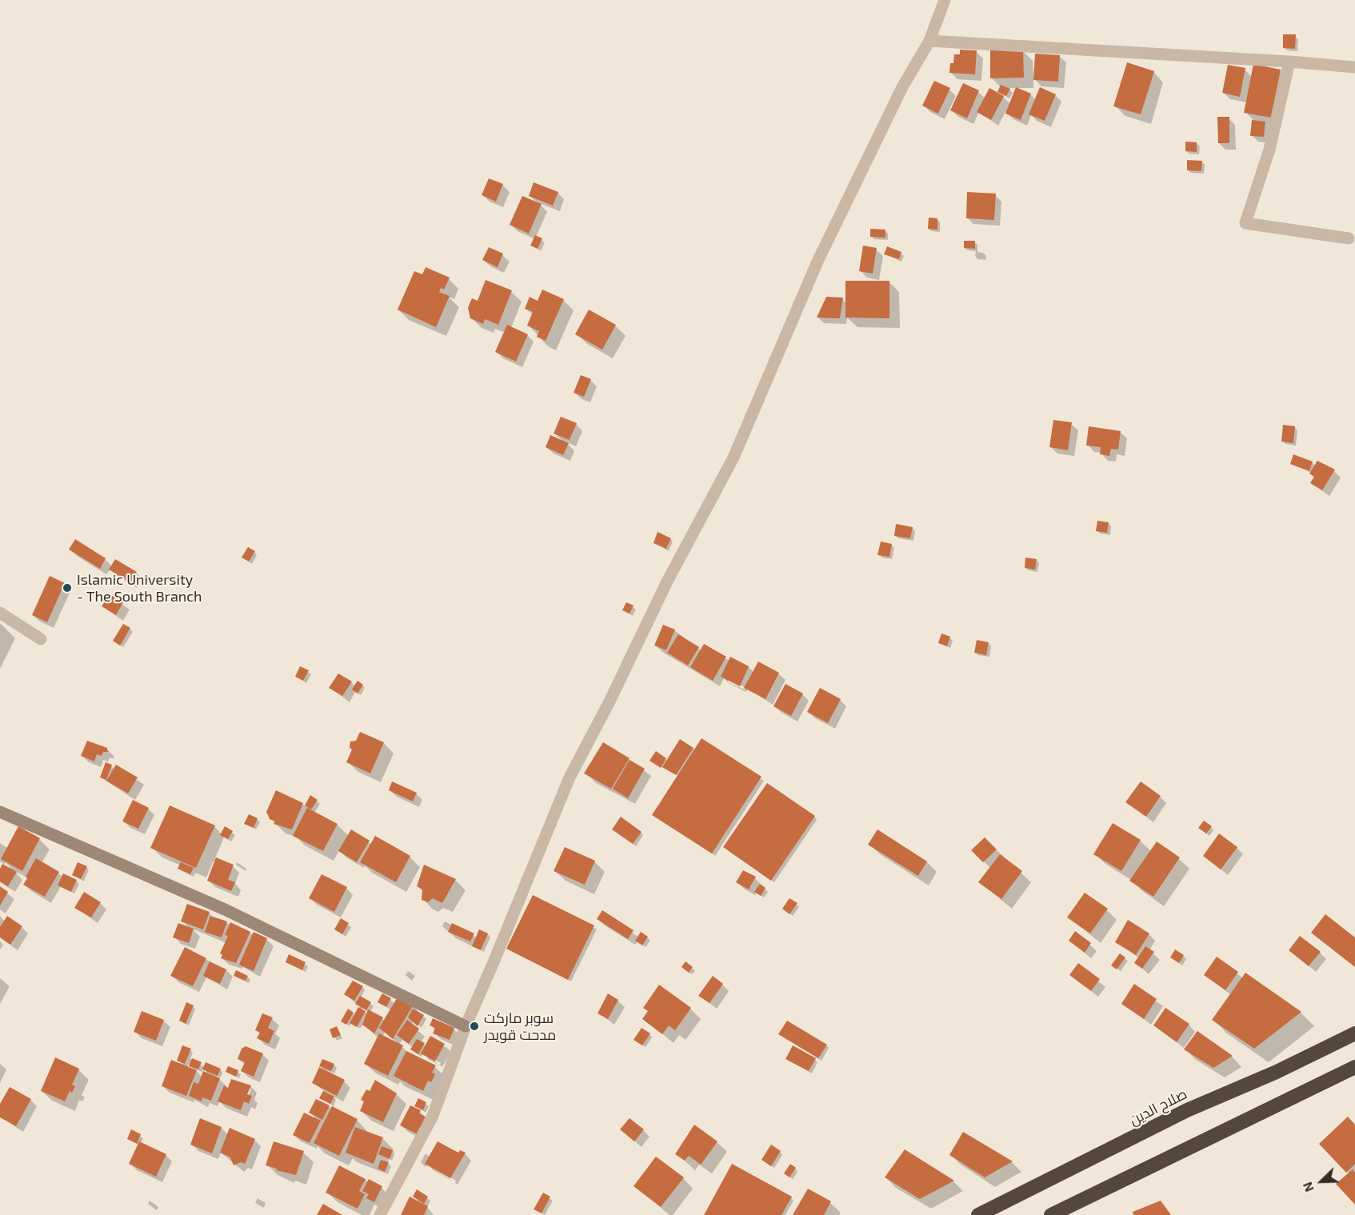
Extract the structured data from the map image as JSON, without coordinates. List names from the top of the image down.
{
  "streets": {
    "highway": ["صلاح الدين"]
  },
  "places": ["Islamic University - The South Branch", "سوبر ماركت مدحت قويدر"],
  "north": "bottom left"
}
